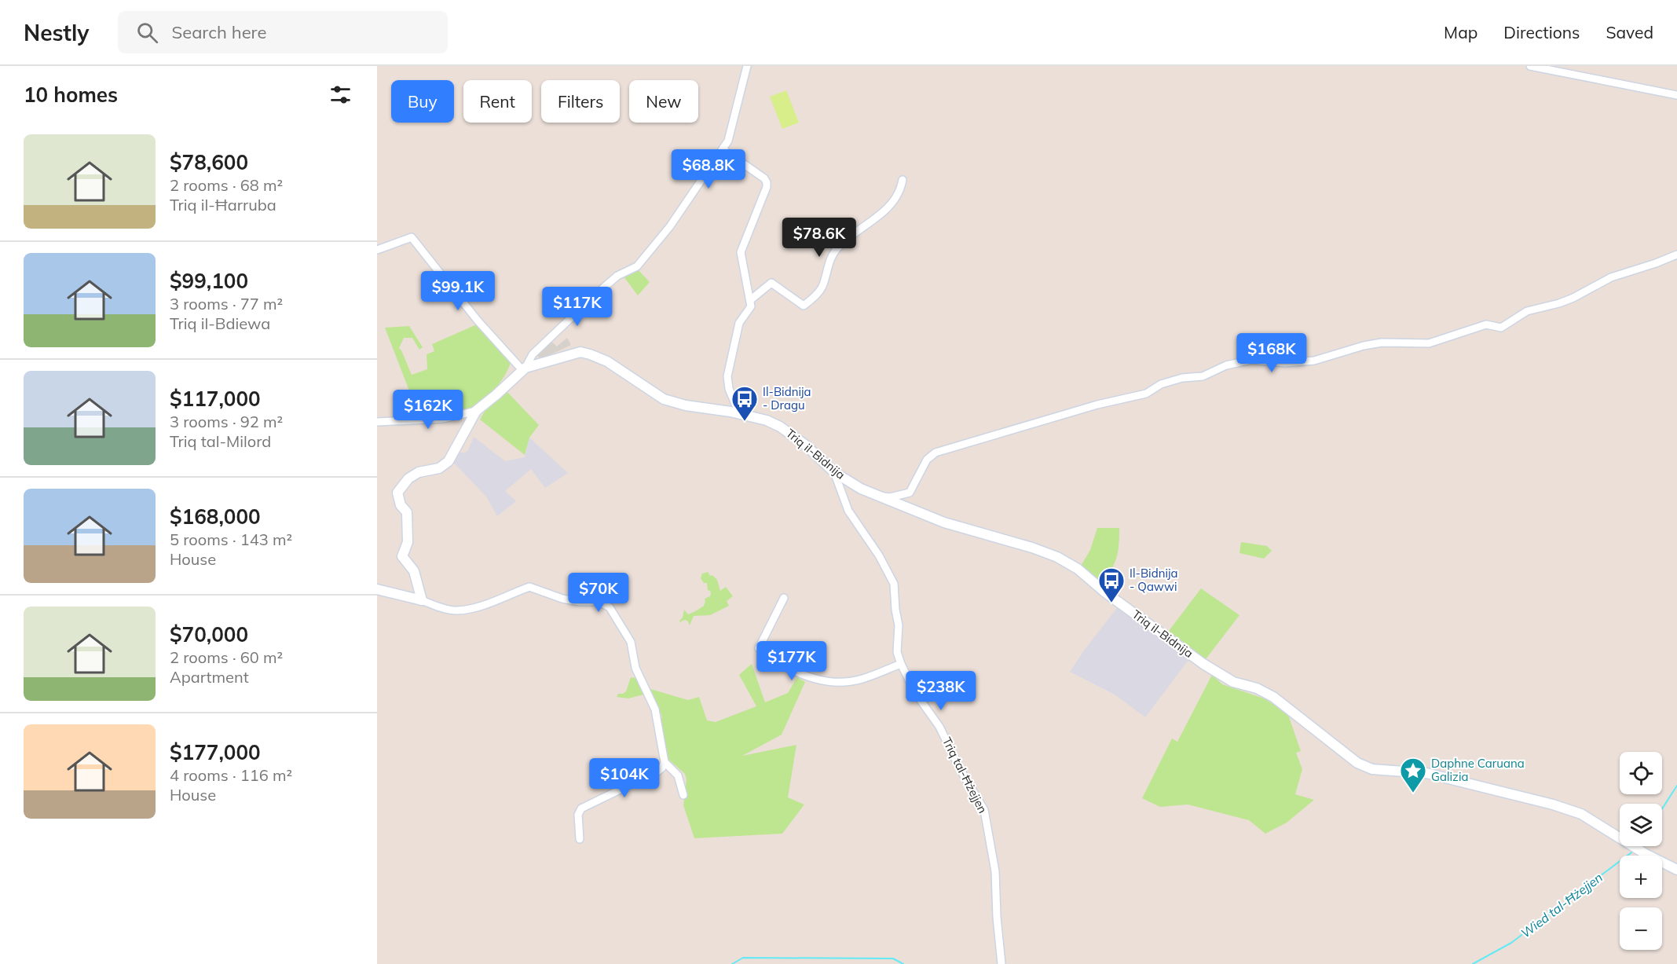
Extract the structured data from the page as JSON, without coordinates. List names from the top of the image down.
{
  "streets": {
    "street": ["Triq il-Bidnija", "Triq tal-Ħżejjen"]
  },
  "crossings": [
    ["Triq il-Bidnija", "Triq tal-Ħżejjen"]
  ],
  "water": ["Wied tal-Ħżejjen"],
  "places": {
    "bus stop": ["Il-Bidnija - Dragu", "Il-Bidnija - Qawwi"],
    "place": ["Daphne Caruana Galizia"]
  },
  "page": {
    "header": "Nestly",
    "search": "Search here",
    "nav": ["Map", "Directions", "Saved"],
    "heading": "10 homes",
    "chip": [
      "Buy",
      "Rent",
      "Filters",
      "New"
    ],
    "list": [
      {
        "name": "$78,600",
        "note": "2 rooms · 68 m² · Triq il-Ħarruba"
      },
      {
        "name": "$99,100",
        "note": "3 rooms · 77 m² · Triq il-Bdiewa"
      },
      {
        "name": "$117,000",
        "note": "3 rooms · 92 m² · Triq tal-Milord"
      },
      {
        "name": "$168,000",
        "note": "5 rooms · 143 m² · House"
      },
      {
        "name": "$70,000",
        "note": "2 rooms · 60 m² · Apartment"
      },
      {
        "name": "$177,000",
        "note": "4 rooms · 116 m² · House"
      }
    ],
    "price": [
      "$68.8K",
      "$78.6K",
      "$99.1K",
      "$117K",
      "$168K",
      "$162K",
      "$70K",
      "$177K",
      "$238K",
      "$104K"
    ],
    "map_buttons": ["+", "−"]
  }
}
